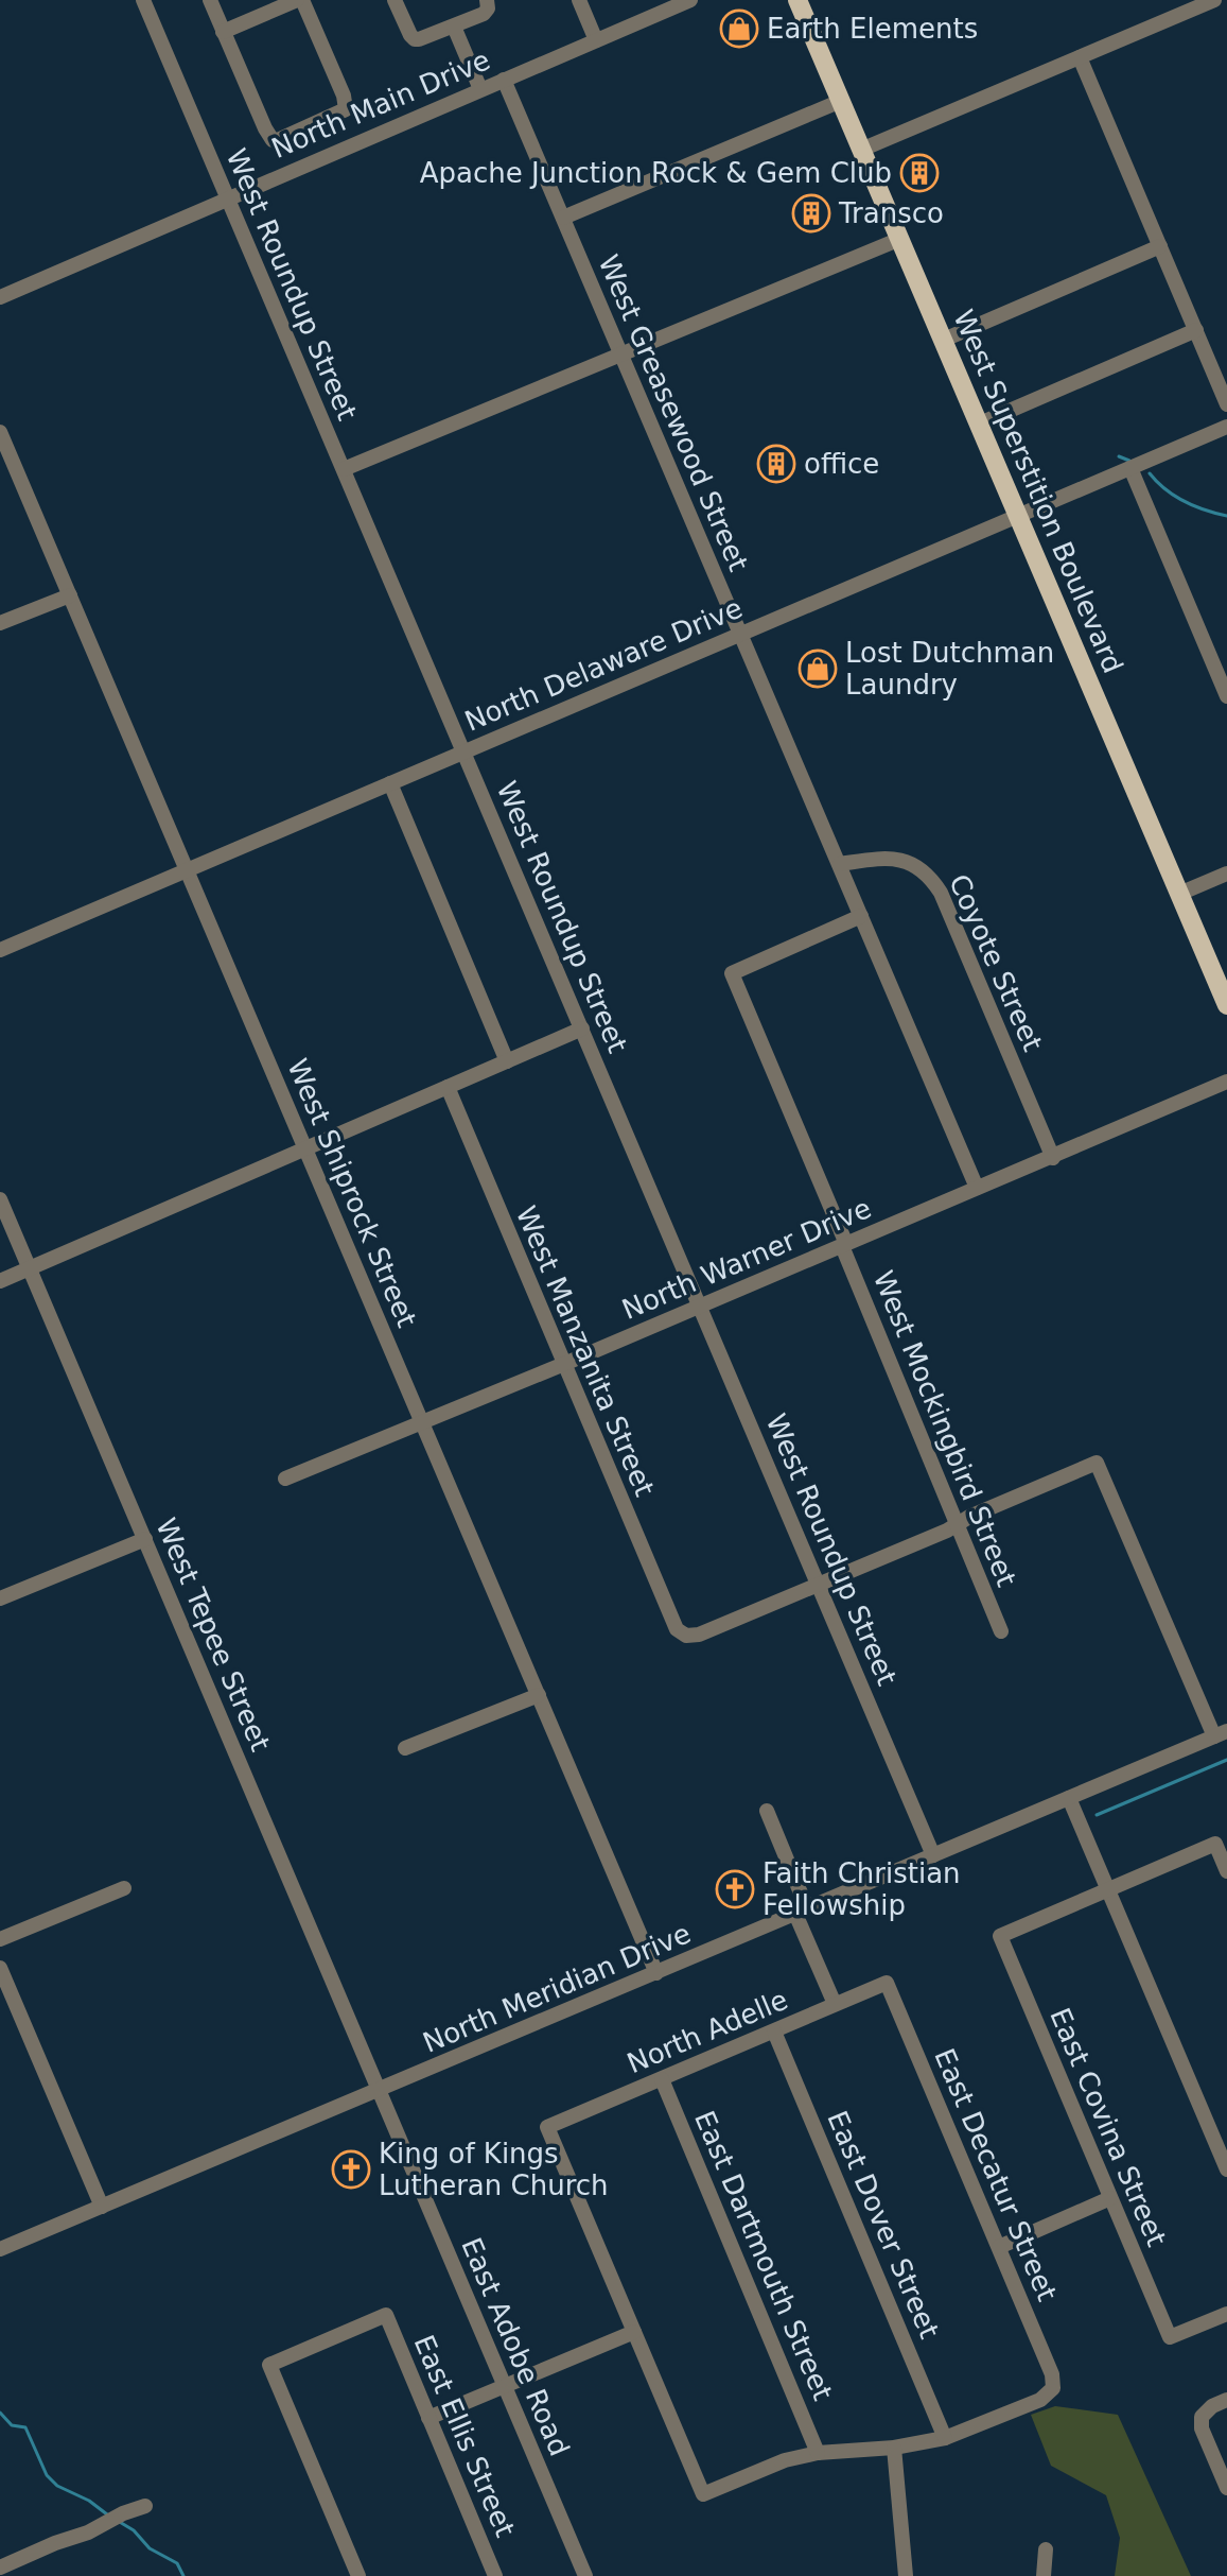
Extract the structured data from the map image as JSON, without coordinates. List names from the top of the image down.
{
  "streets": {
    "main road": ["West Superstition Boulevard"],
    "street": [
      "North Main Drive",
      "West Roundup Street",
      "West Greasewood Street",
      "North Delaware Drive",
      "Coyote Street",
      "West Shiprock Street",
      "North Warner Drive",
      "West Manzanita Street",
      "West Mockingbird Street",
      "West Tepee Street",
      "North Meridian Drive",
      "North Adelle",
      "East Covina Street",
      "East Decatur Street",
      "East Dover Street",
      "East Dartmouth Street",
      "East Adobe Road",
      "East Ellis Street"
    ]
  },
  "crossings": [
    ["North Main Drive", "West Roundup Street"],
    ["North Main Drive", "West Greasewood Street"],
    ["West Roundup Street", "North Delaware Drive"],
    ["West Roundup Street", "North Warner Drive"],
    ["West Roundup Street", "West Manzanita Street"],
    ["West Roundup Street", "North Meridian Drive"],
    ["West Greasewood Street", "North Delaware Drive"],
    ["West Greasewood Street", "Coyote Street"],
    ["West Greasewood Street", "North Warner Drive"],
    ["West Greasewood Street", "West Mockingbird Street"],
    ["West Superstition Boulevard", "North Delaware Drive"],
    ["North Delaware Drive", "West Shiprock Street"],
    ["Coyote Street", "North Warner Drive"],
    ["West Shiprock Street", "North Warner Drive"],
    ["West Shiprock Street", "North Meridian Drive"],
    ["North Warner Drive", "West Manzanita Street"],
    ["North Warner Drive", "West Mockingbird Street"],
    ["West Tepee Street", "North Meridian Drive"],
    ["West Tepee Street", "East Adobe Road"],
    ["North Meridian Drive", "East Adobe Road"],
    ["North Adelle", "East Decatur Street"],
    ["North Adelle", "East Dover Street"],
    ["North Adelle", "East Dartmouth Street"],
    ["East Decatur Street", "East Dover Street"]
  ],
  "places": {
    "shop": ["Earth Elements", "Lost Dutchman Laundry"],
    "building": ["Apache Junction Rock & Gem Club", "Transco", "office"],
    "church": ["Faith Christian Fellowship", "King of Kings Lutheran Church"]
  }
}
